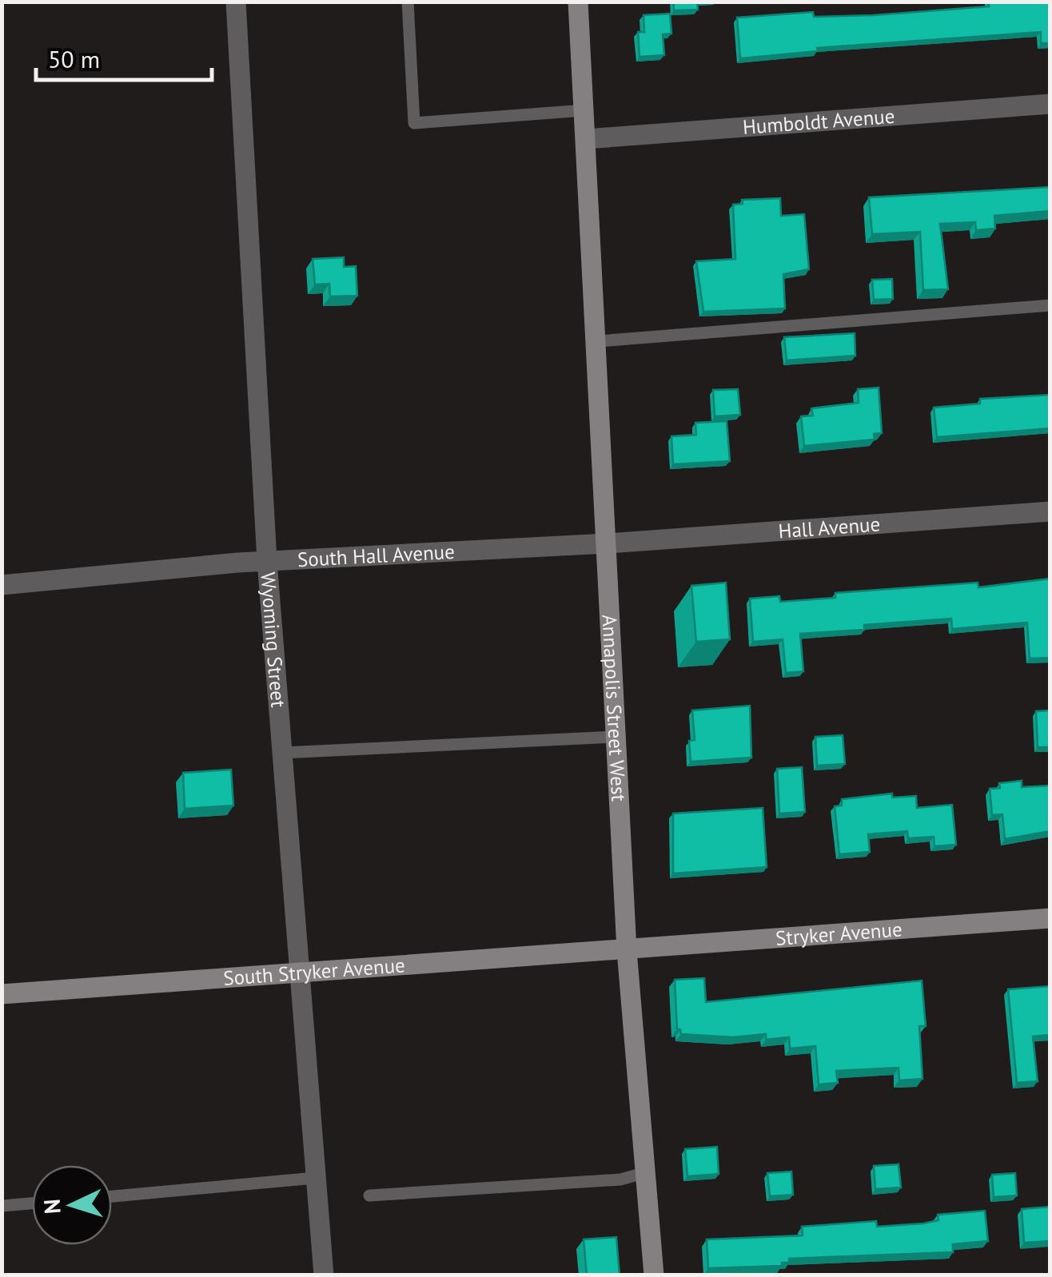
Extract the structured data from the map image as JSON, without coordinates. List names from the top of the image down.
{
  "streets": {
    "street": [
      "Humboldt Avenue",
      "Hall Avenue",
      "South Hall Avenue",
      "Wyoming Street",
      "Annapolis Street West",
      "Stryker Avenue",
      "South Stryker Avenue"
    ]
  },
  "crossings": [
    ["Humboldt Avenue", "Annapolis Street West"],
    ["Hall Avenue", "South Hall Avenue"],
    ["Hall Avenue", "Annapolis Street West"],
    ["South Hall Avenue", "Wyoming Street"],
    ["South Hall Avenue", "Annapolis Street West"],
    ["Wyoming Street", "South Stryker Avenue"],
    ["Annapolis Street West", "Stryker Avenue"],
    ["Annapolis Street West", "South Stryker Avenue"],
    ["Stryker Avenue", "South Stryker Avenue"]
  ],
  "scale_bar": "50 m",
  "north": "left"
}
